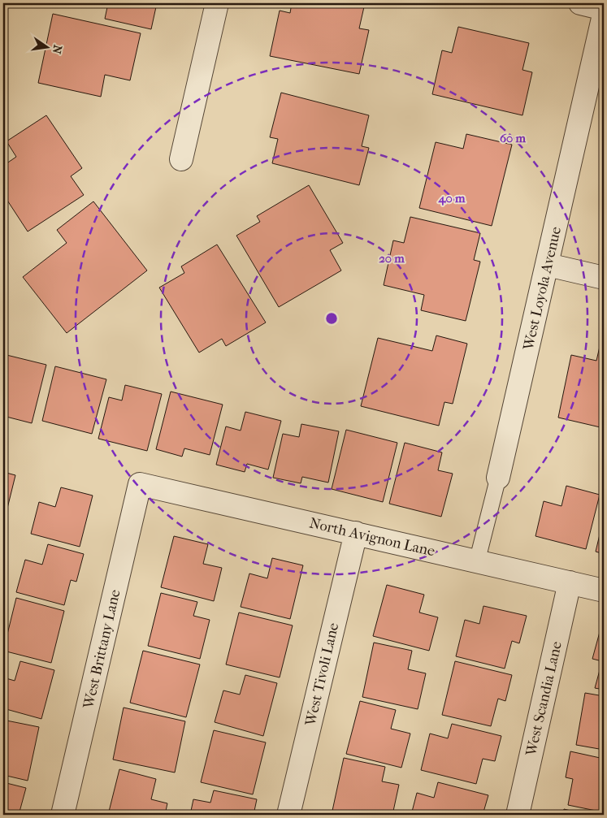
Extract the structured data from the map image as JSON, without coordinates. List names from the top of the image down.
{
  "streets": {
    "street": [
      "West Loyola Avenue",
      "North Avignon Lane",
      "West Brittany Lane",
      "West Tivoli Lane",
      "West Scandia Lane"
    ]
  },
  "crossings": [
    ["West Loyola Avenue", "North Avignon Lane"],
    ["North Avignon Lane", "West Brittany Lane"],
    ["North Avignon Lane", "West Tivoli Lane"],
    ["North Avignon Lane", "West Scandia Lane"]
  ],
  "north": "right",
  "rings": ["60 m", "40 m", "20 m"]
}
